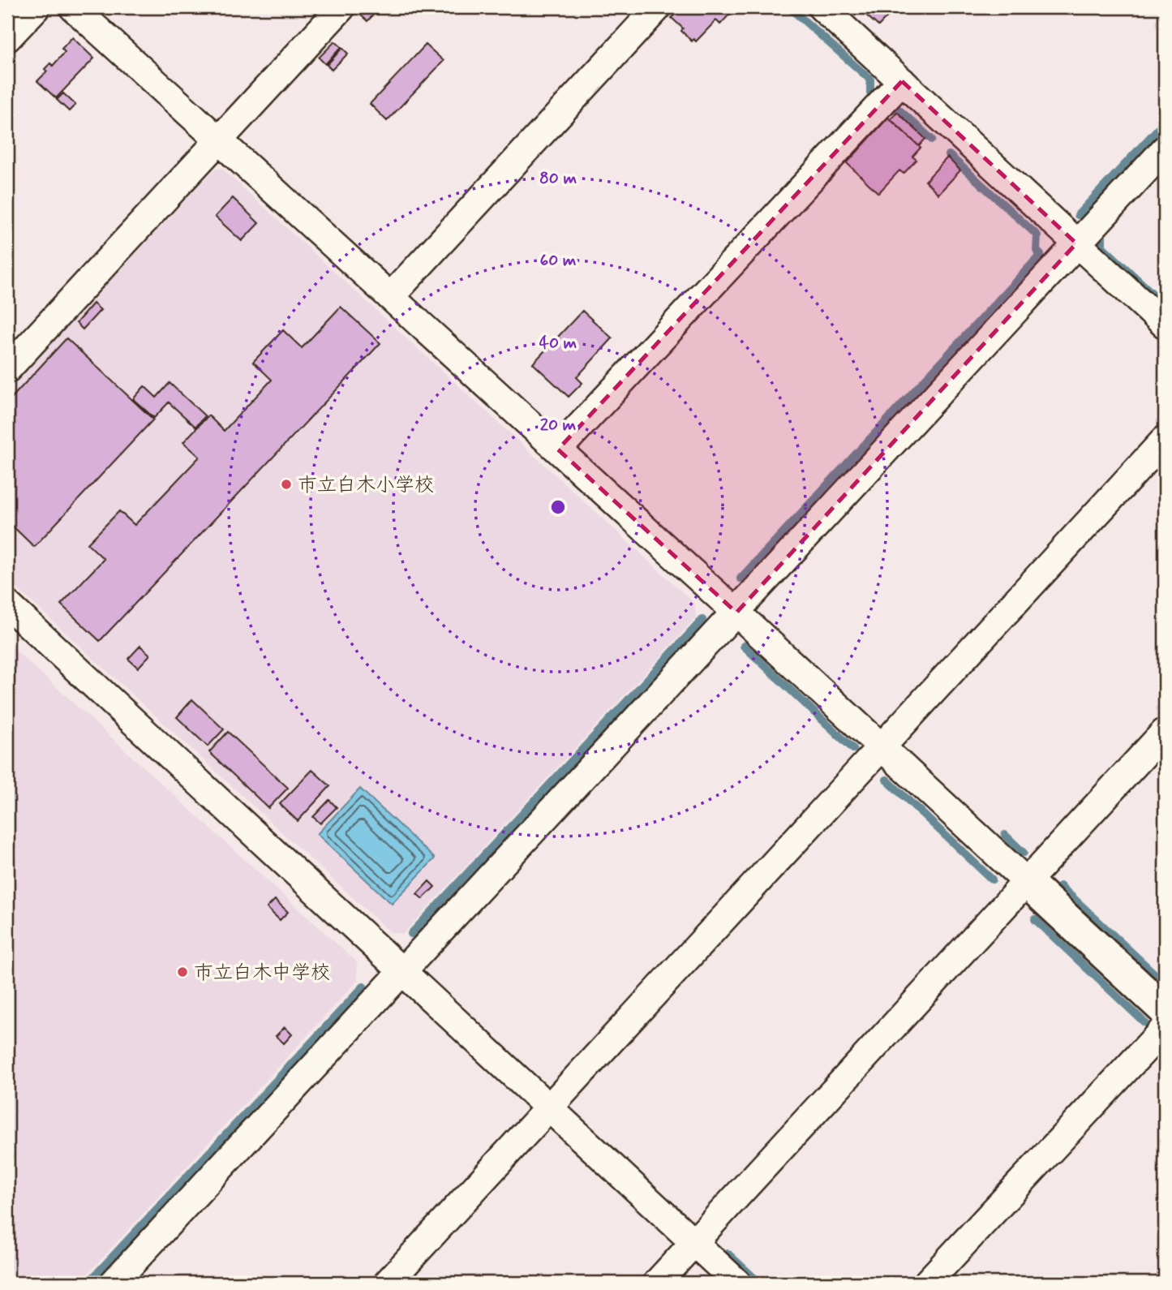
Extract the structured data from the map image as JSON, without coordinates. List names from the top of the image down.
{
  "places": ["市立白木小学校", "市立白木中学校"],
  "rings": [
    "80 m",
    "60 m",
    "40 m",
    "20 m"
  ]
}
